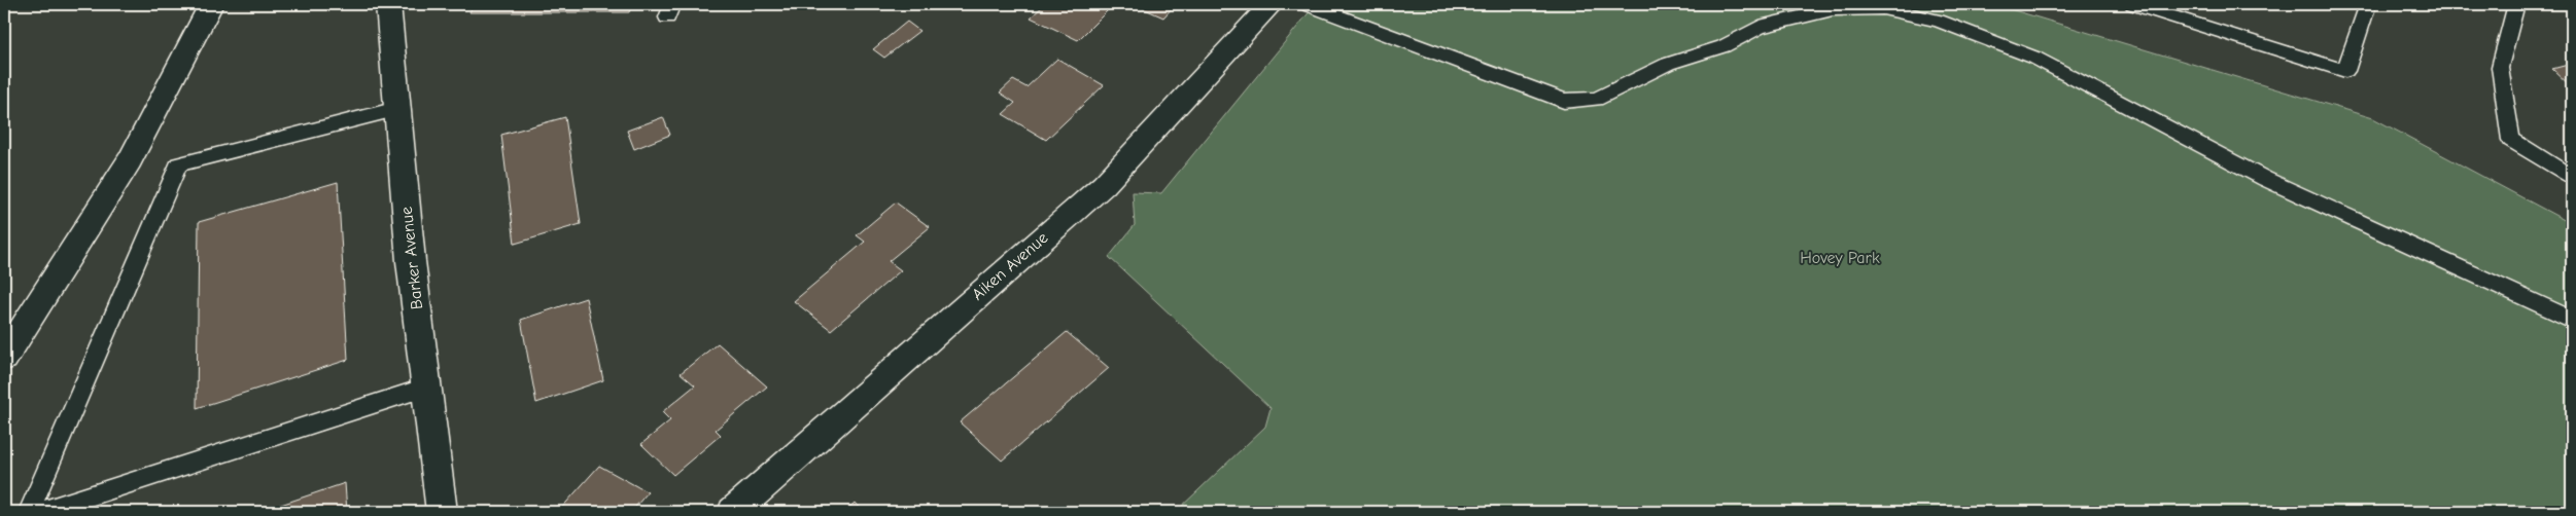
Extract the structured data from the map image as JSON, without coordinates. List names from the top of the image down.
{
  "streets": {
    "street": ["Barker Avenue", "Aiken Avenue"]
  },
  "parks": ["Hovey Park"]
}
